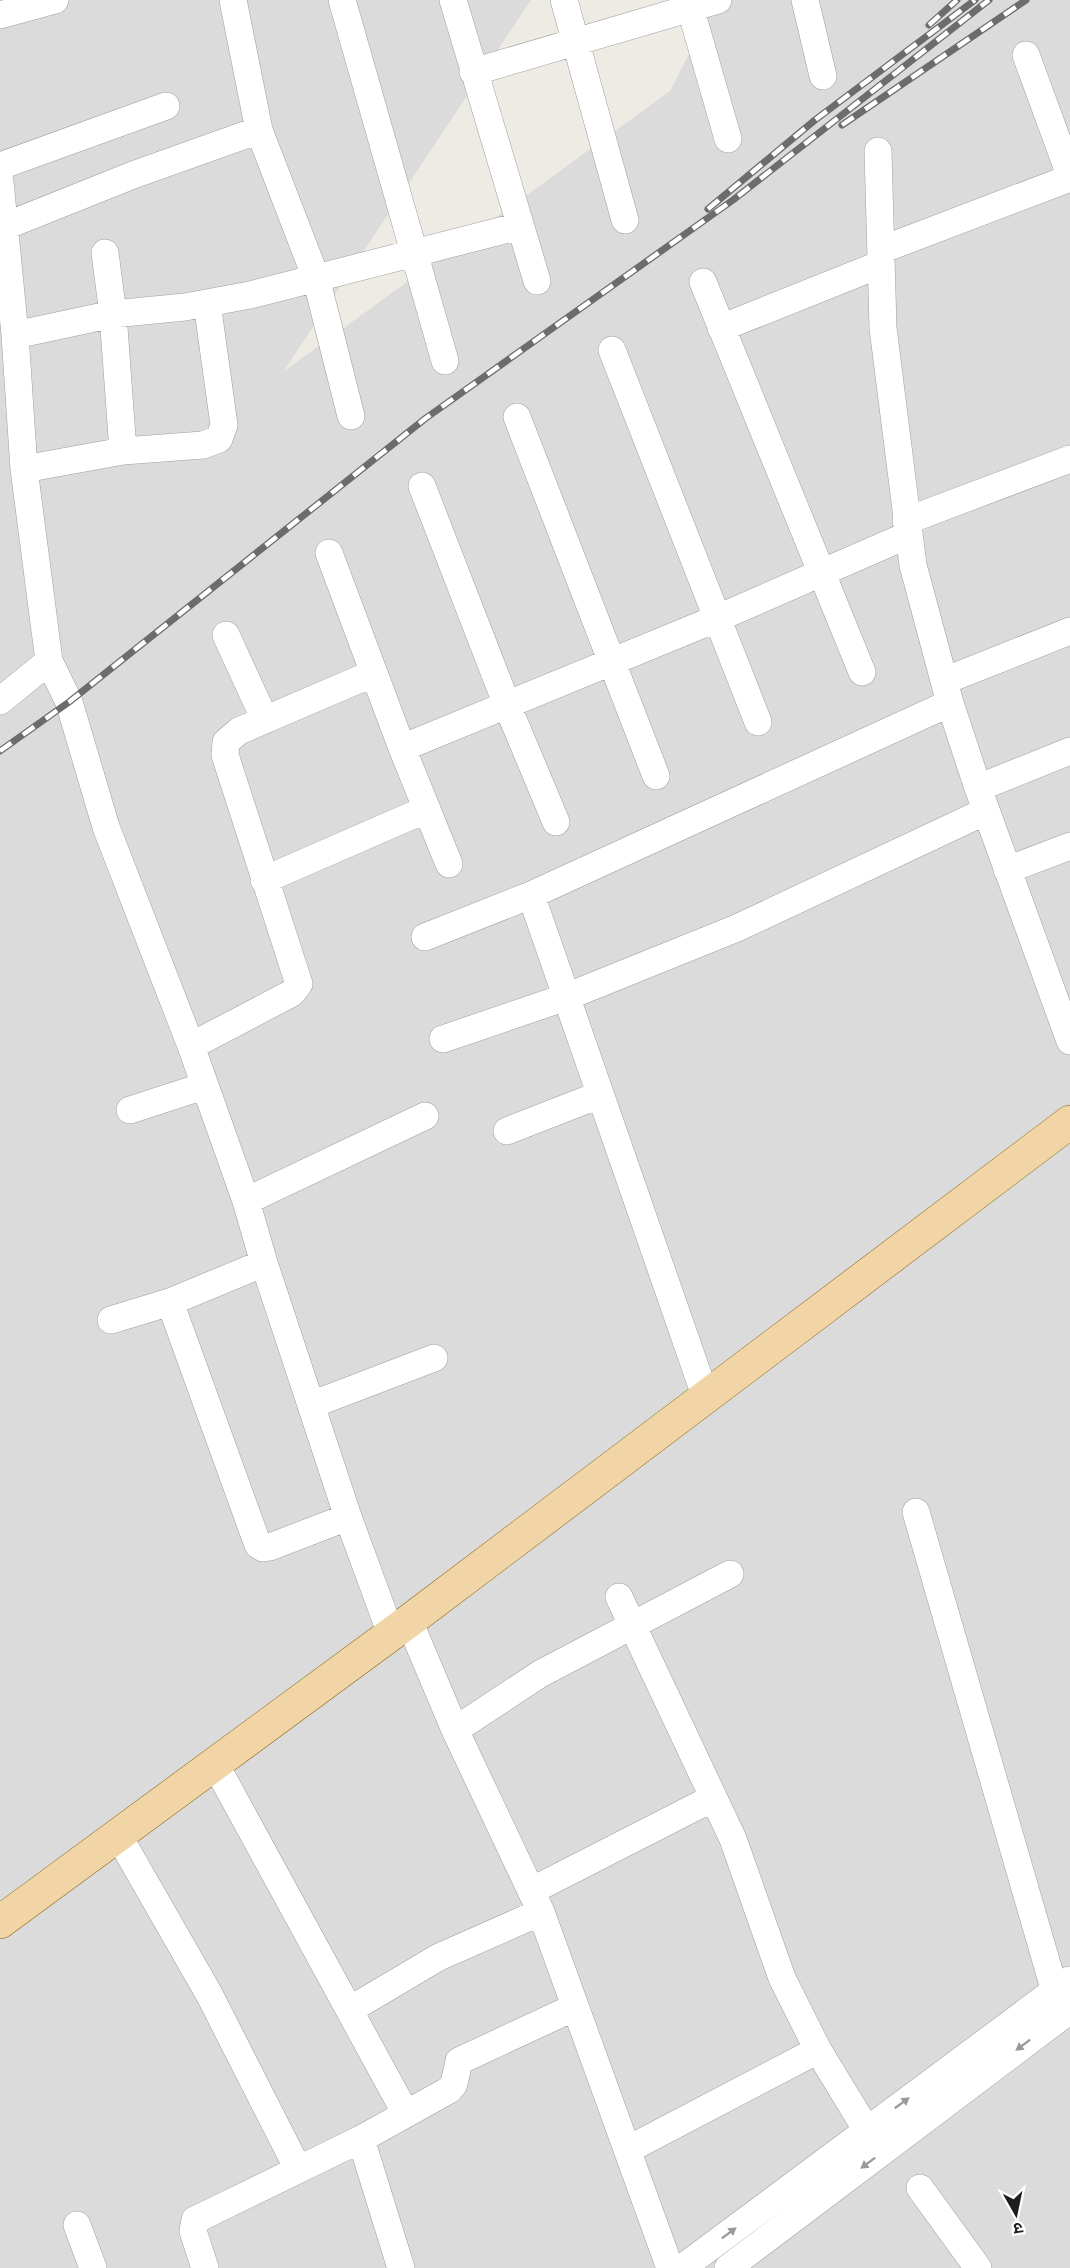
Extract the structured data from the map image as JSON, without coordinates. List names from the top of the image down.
{
  "north": "bottom"
}
